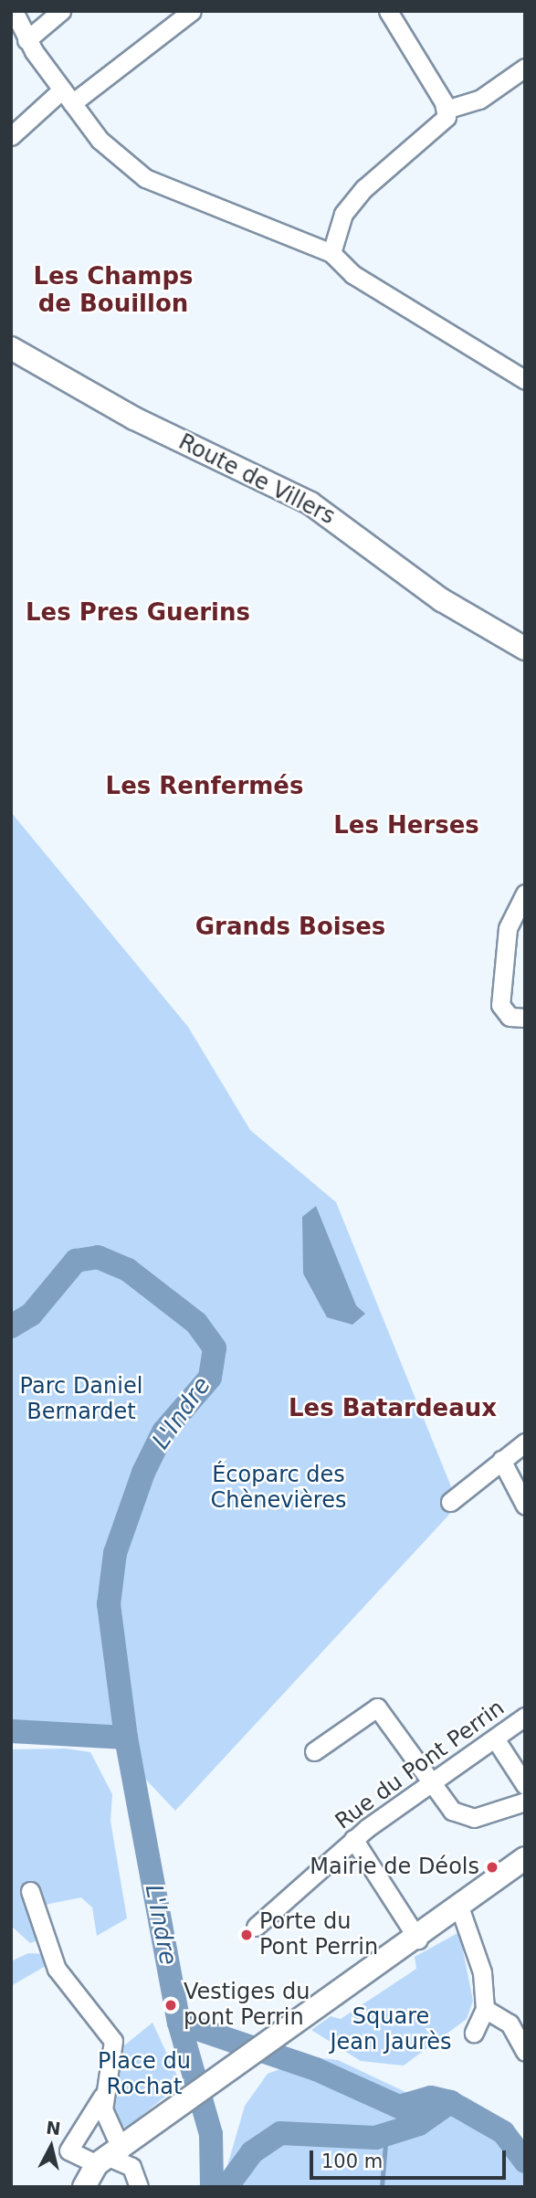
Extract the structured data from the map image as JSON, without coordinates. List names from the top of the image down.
{
  "streets": {
    "main road": ["Route de Villers"],
    "street": ["Rue du Pont Perrin"]
  },
  "districts": [
    "Les Champs de Bouillon",
    "Les Pres Guerins",
    "Les Renfermés",
    "Les Herses",
    "Grands Boises",
    "Les Batardeaux"
  ],
  "water": ["L'Indre"],
  "parks": [
    "Parc Daniel Bernardet",
    "Écoparc des Chènevières",
    "Square Jean Jaurès",
    "Place du Rochat"
  ],
  "places": ["Mairie de Déols", "Porte du Pont Perrin", "Vestiges du pont Perrin"],
  "scale_bar": "100 m",
  "north": "top"
}
